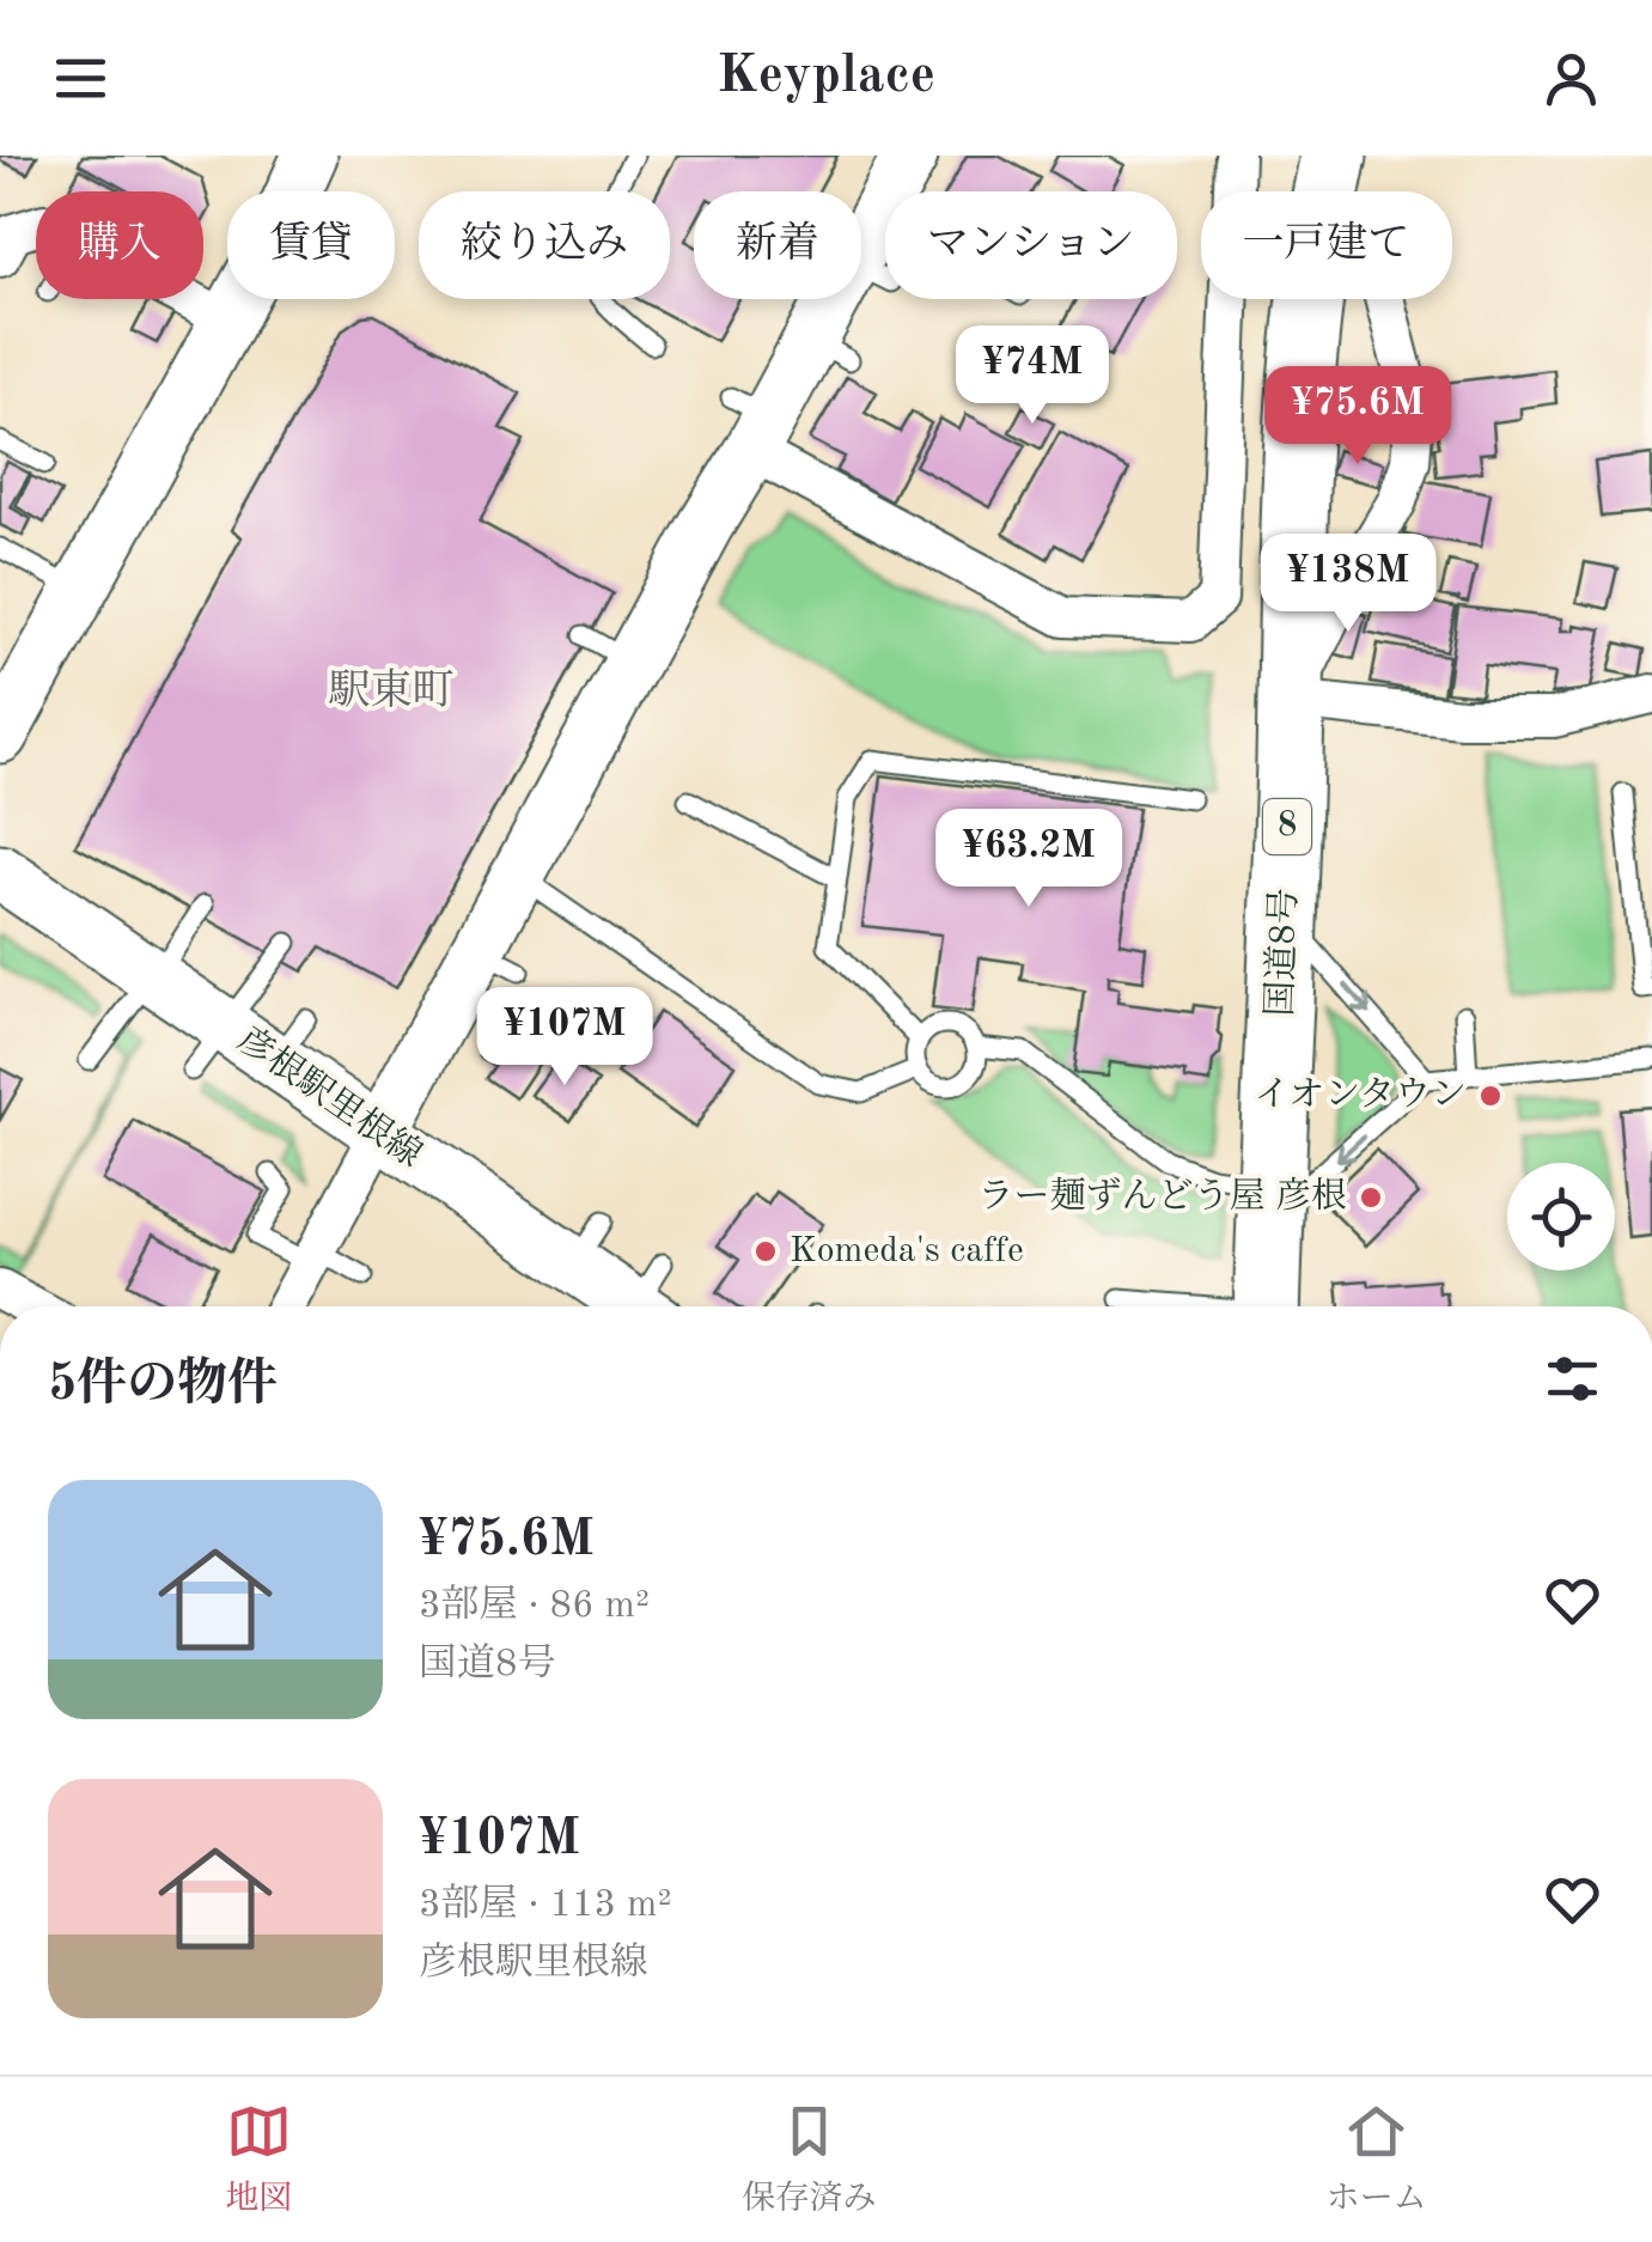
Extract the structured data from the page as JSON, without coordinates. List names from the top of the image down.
{
  "streets": {
    "highway": ["8", "国道8号"],
    "street": ["彦根駅里根線"]
  },
  "districts": ["駅東町"],
  "places": ["イオンタウン", "ラー麺ずんどう屋 彦根", "Komeda's caffe"],
  "page": {
    "header": "Keyplace",
    "chip": [
      "購入",
      "賃貸",
      "絞り込み",
      "新着",
      "マンション",
      "一戸建て"
    ],
    "price": [
      "¥74M",
      "¥75.6M",
      "¥138M",
      "¥63.2M",
      "¥107M"
    ],
    "heading": "5件の物件",
    "list": [
      {
        "name": "¥75.6M",
        "note": "3部屋 · 86 m² · 国道8号"
      },
      {
        "name": "¥107M",
        "note": "3部屋 · 113 m² · 彦根駅里根線"
      }
    ],
    "tabs": ["地図", "保存済み", "ホーム"]
  }
}
